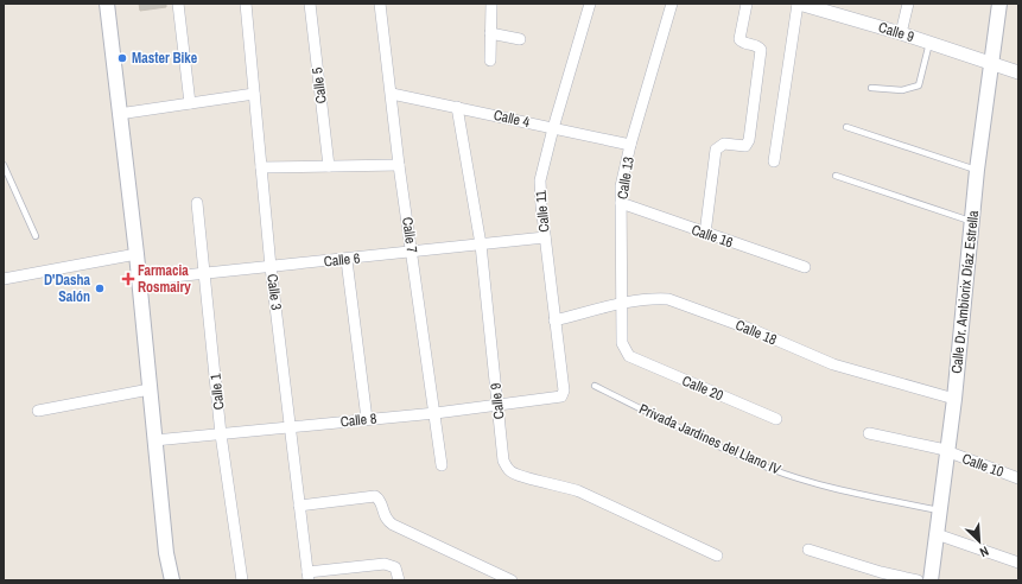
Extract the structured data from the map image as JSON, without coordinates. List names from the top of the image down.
{
  "streets": {
    "main road": ["Calle Dr. Ambiorix Díaz Estrella"],
    "street": [
      "Calle 9",
      "Calle 5",
      "Calle 4",
      "Calle 13",
      "Calle 11",
      "Calle 7",
      "Calle 16",
      "Calle 6",
      "Calle 3",
      "Calle 18",
      "Calle 20",
      "Calle 1",
      "Calle 8",
      "Calle 10"
    ],
    "lane": ["Privada Jardines del Llano IV"]
  },
  "crossings": [
    ["Calle 9", "Calle 4"],
    ["Calle 9", "Calle 6"],
    ["Calle 9", "Calle Dr. Ambiorix Díaz Estrella"],
    ["Calle 9", "Calle 8"],
    ["Calle 4", "Calle 13"],
    ["Calle 4", "Calle 11"],
    ["Calle 4", "Calle 7"],
    ["Calle 13", "Calle 16"],
    ["Calle 13", "Calle 18"],
    ["Calle 13", "Calle 20"],
    ["Calle 11", "Calle 6"],
    ["Calle 11", "Calle 18"],
    ["Calle 11", "Calle 8"],
    ["Calle 7", "Calle 6"],
    ["Calle 7", "Calle 8"],
    ["Calle 6", "Calle 3"],
    ["Calle 6", "Calle 1"],
    ["Calle 3", "Calle 8"],
    ["Calle Dr. Ambiorix Díaz Estrella", "Calle 18"],
    ["Calle Dr. Ambiorix Díaz Estrella", "Privada Jardines del Llano IV"],
    ["Calle Dr. Ambiorix Díaz Estrella", "Calle 10"],
    ["Calle 1", "Calle 8"]
  ],
  "places": {
    "other": ["Master Bike", "D'Dasha Salón"],
    "health": ["Farmacia Rosmairy"]
  },
  "north": "bottom right"
}
